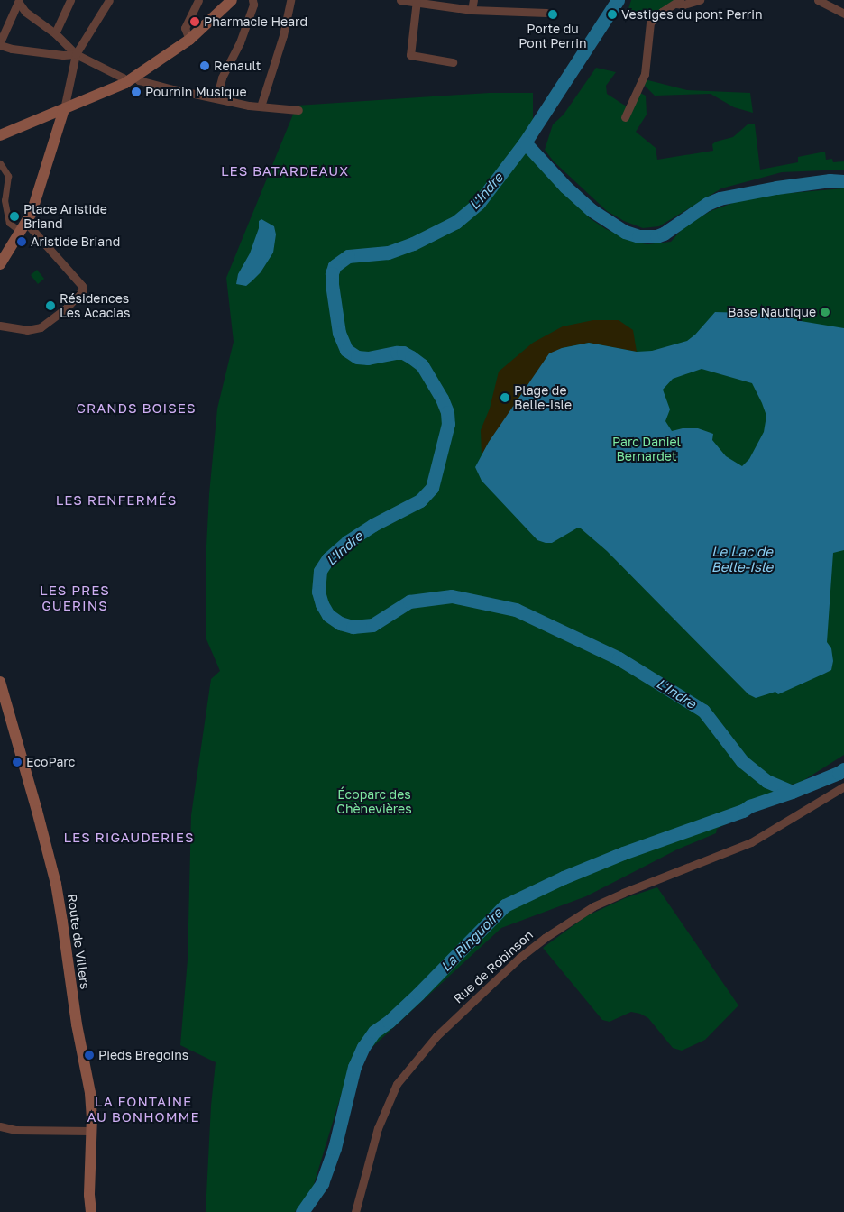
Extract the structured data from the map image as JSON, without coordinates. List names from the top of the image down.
{
  "streets": {
    "main road": ["Route de Villers"],
    "street": ["Rue de Robinson"]
  },
  "districts": [
    "LES BATARDEAUX",
    "GRANDS BOISES",
    "LES RENFERMÉS",
    "LES PRES GUERINS",
    "LES RIGAUDERIES",
    "LA FONTAINE AU BONHOMME"
  ],
  "water": ["L'Indre", "Le Lac de Belle-Isle", "La Ringuoire"],
  "parks": ["Parc Daniel Bernardet", "Écoparc des Chènevières"],
  "places": [
    "Porte du Pont Perrin",
    "Vestiges du pont Perrin",
    "Pharmacie Heard",
    "Renault",
    "Pournin Musique",
    "Place Aristide Briand",
    "Aristide Briand",
    "Résidences Les Acacias",
    "Base Nautique",
    "Plage de Belle-Isle",
    "EcoParc",
    "Pieds Bregoins"
  ]
}
